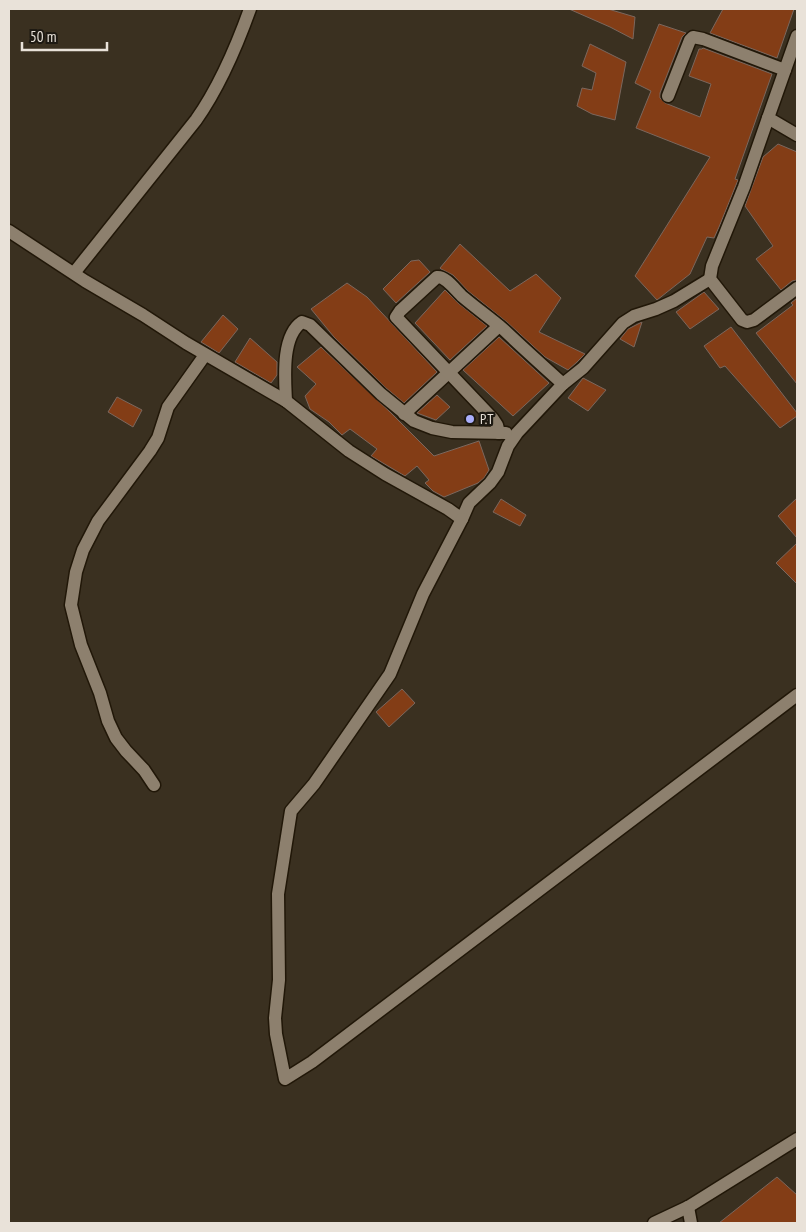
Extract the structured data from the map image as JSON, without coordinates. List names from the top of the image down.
{
  "places": ["P.T"],
  "scale_bar": "50 m"
}
